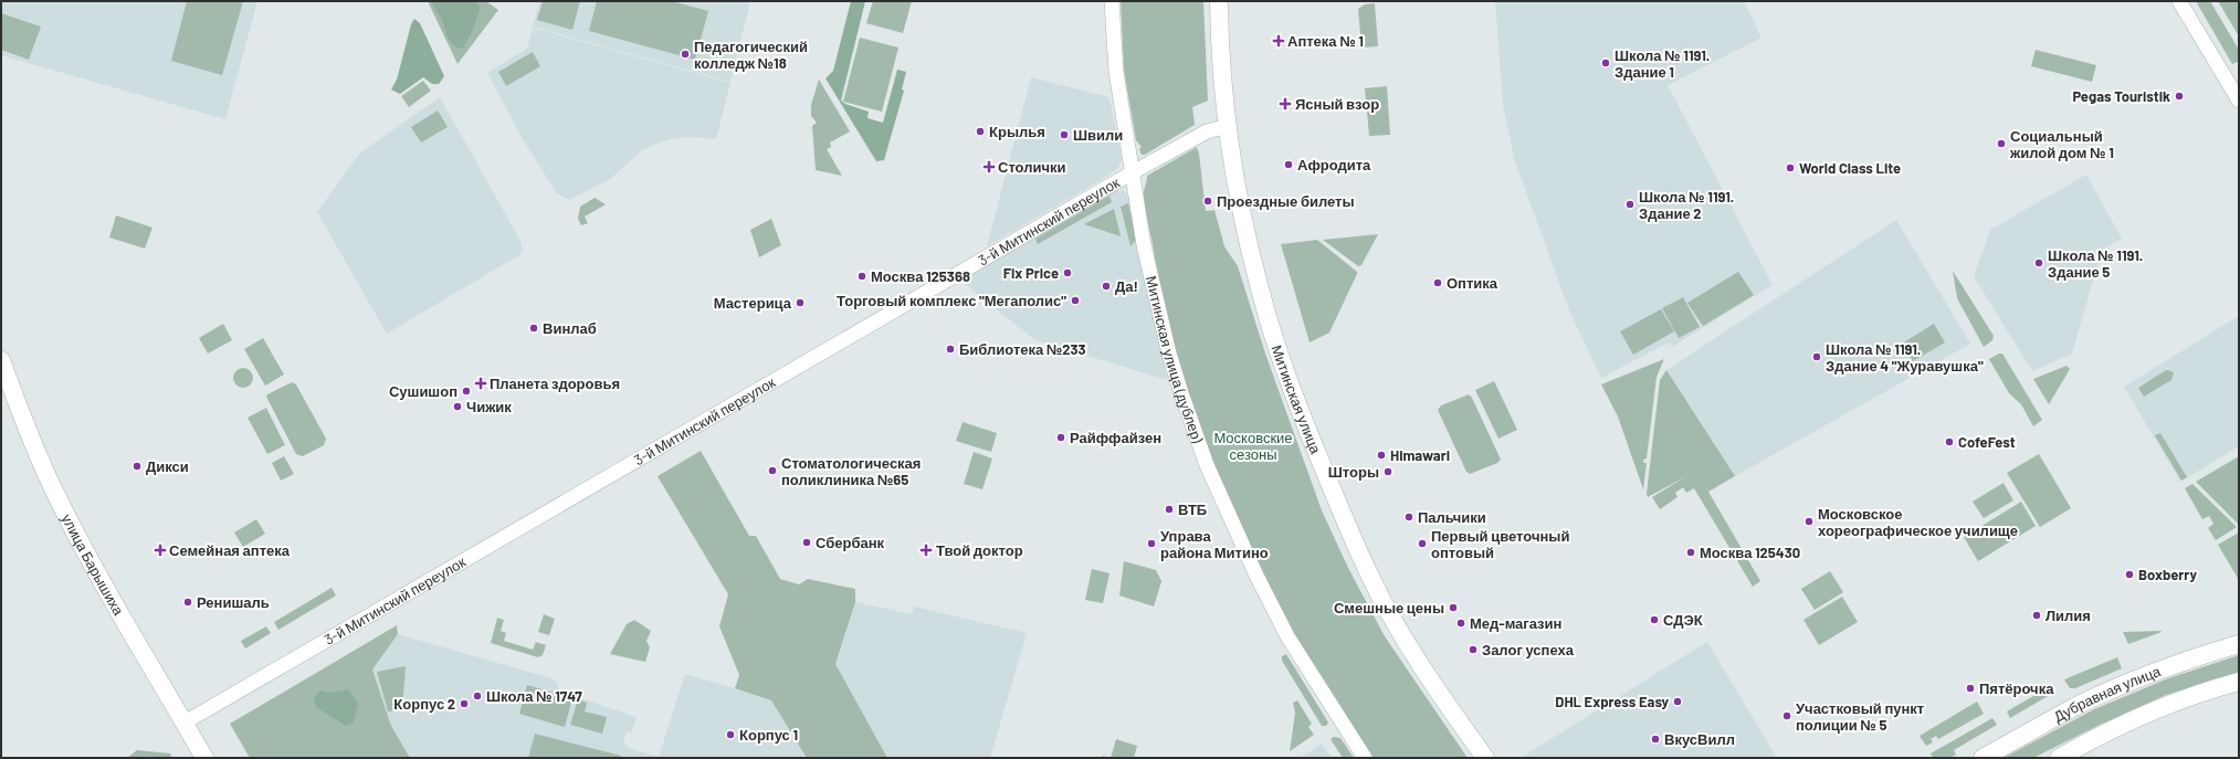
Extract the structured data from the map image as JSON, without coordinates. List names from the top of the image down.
{
  "streets": {
    "main road": ["Митинская улица", "улица Барышиха", "Дубравная улица"],
    "street": ["3-й Митинский переулок", "Митинская улица (дублер)"]
  },
  "crossings": [
    ["3-й Митинский переулок", "Митинская улица (дублер)"],
    ["3-й Митинский переулок", "Митинская улица"],
    ["3-й Митинский переулок", "улица Барышиха"]
  ],
  "parks": ["Московские сезоны"],
  "places": {
    "health": [
      "Аптека № 1",
      "Ясный взор",
      "Столички",
      "Планета здоровья",
      "Семейная аптека",
      "Твой доктор"
    ],
    "other": [
      "Педагогический колледж №18",
      "Школа № 1191. Здание 1",
      "Pegas Touristik",
      "Крылья",
      "Швили",
      "Социальный жилой дом № 1",
      "Афродита",
      "World Class Lite",
      "Проездные билеты",
      "Школа № 1191. Здание 2",
      "Школа № 1191. Здание 5",
      "Fix Price",
      "Москва 125368",
      "Оптика",
      "Да!",
      "Торговый комплекс \"Мегаполис\"",
      "Мастерица",
      "Винлаб",
      "Библиотека №233",
      "Школа № 1191. Здание 4 \"Журавушка\"",
      "Сушишоп",
      "Чижик",
      "Райффайзен",
      "CofeFest",
      "Himawari",
      "Дикси",
      "Стоматологическая поликлиника №65",
      "Шторы",
      "ВТБ",
      "Пальчики",
      "Московское хореографическое училище",
      "Сбербанк",
      "Управа района Митино",
      "Первый цветочный оптовый",
      "Москва 125430",
      "Boxberry",
      "Ренишаль",
      "Смешные цены",
      "Лилия",
      "СДЭК",
      "Мед-магазин",
      "Залог успеха",
      "Пятёрочка",
      "Школа № 1747",
      "DHL Express Easy",
      "Корпус 2",
      "Участковый пункт полиции № 5",
      "Корпус 1",
      "ВкусВилл"
    ]
  }
}
